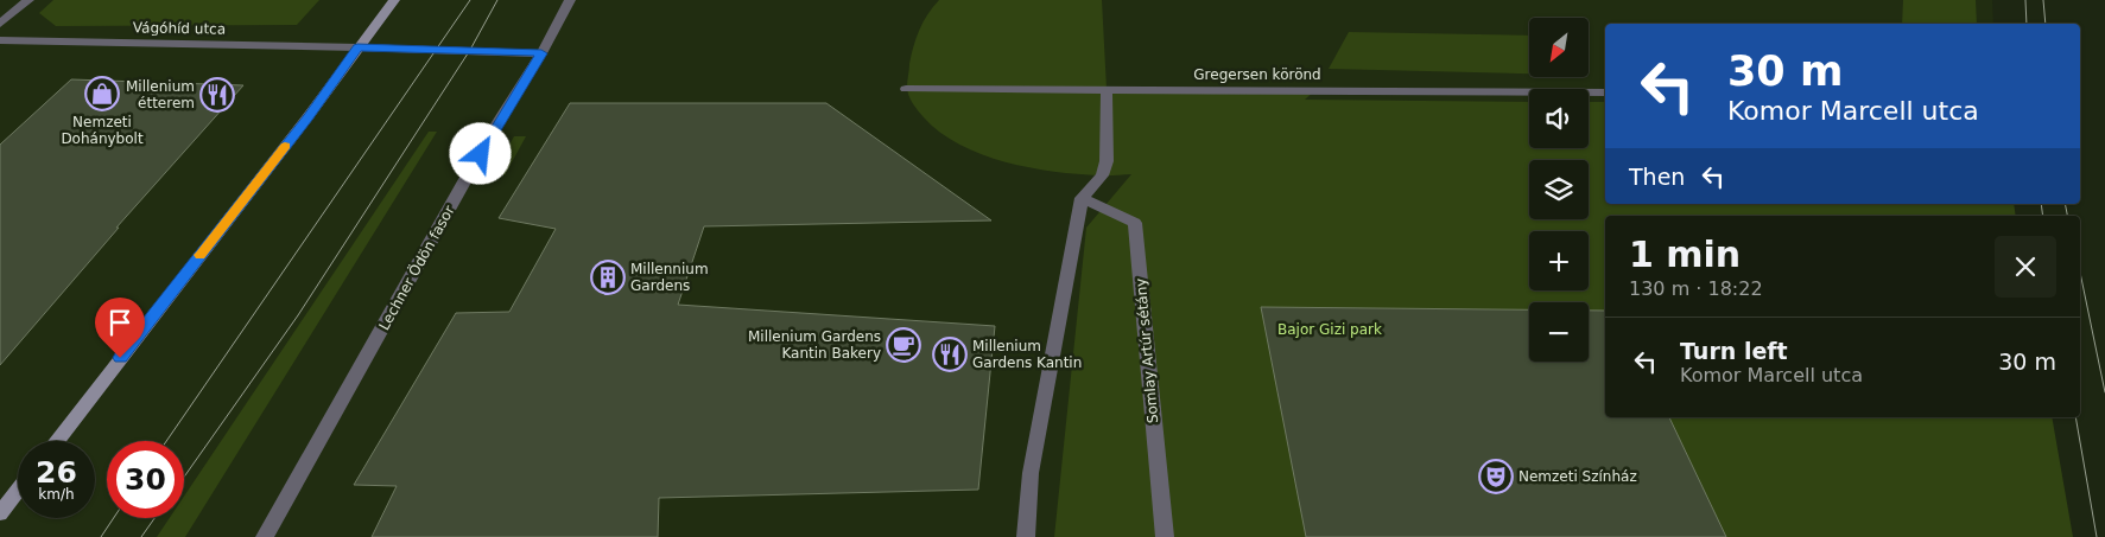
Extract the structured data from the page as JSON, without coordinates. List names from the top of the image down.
{
  "streets": {
    "street": [
      "Vágóhíd utca",
      "Gregersen körönd",
      "Lechner Ödön fasor",
      "Somlay Artúr sétány"
    ]
  },
  "crossings": [
    ["Vágóhíd utca", "Lechner Ödön fasor"]
  ],
  "parks": ["Bajor Gizi park"],
  "places": {
    "shop": ["Nemzeti Dohánybolt"],
    "restaurant": ["Millenium étterem", "Millenium Gardens Kantin"],
    "building": ["Millennium Gardens"],
    "cafe": ["Millenium Gardens Kantin Bakery"],
    "theatre": ["Nemzeti Színház"]
  },
  "north": "bottom left",
  "page": {
    "map_buttons": ["+", "−"],
    "turn": ["30 m", "Komor Marcell utca"],
    "then": "Then",
    "heading": ["1 min", "130 m · 18:22"],
    "list": [
      {
        "name": "Turn left",
        "note": "Komor Marcell utca",
        "value": "30 m"
      }
    ],
    "speed": "26 km/h",
    "limit": "30"
  }
}
